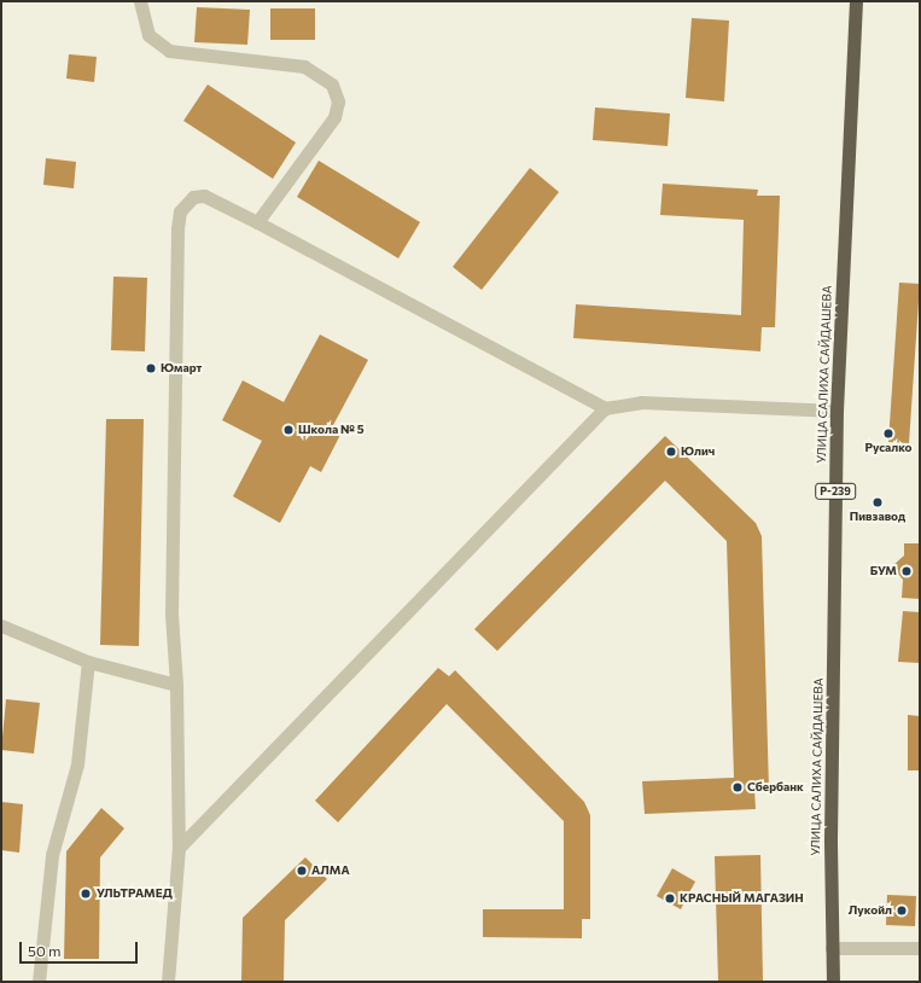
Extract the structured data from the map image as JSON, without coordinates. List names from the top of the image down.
{
  "streets": {
    "highway": ["УЛИЦА САЛИХА САЙДАШЕВА", "Р-239"]
  },
  "places": [
    "Юмарт",
    "Школа № 5",
    "Русалко",
    "Юлич",
    "Пивзавод",
    "БУМ",
    "Сбербанк",
    "АЛМА",
    "УЛЬТРАМЕД",
    "КРАСНЫЙ МАГАЗИН",
    "Лукойл"
  ],
  "scale_bar": "50 m"
}
